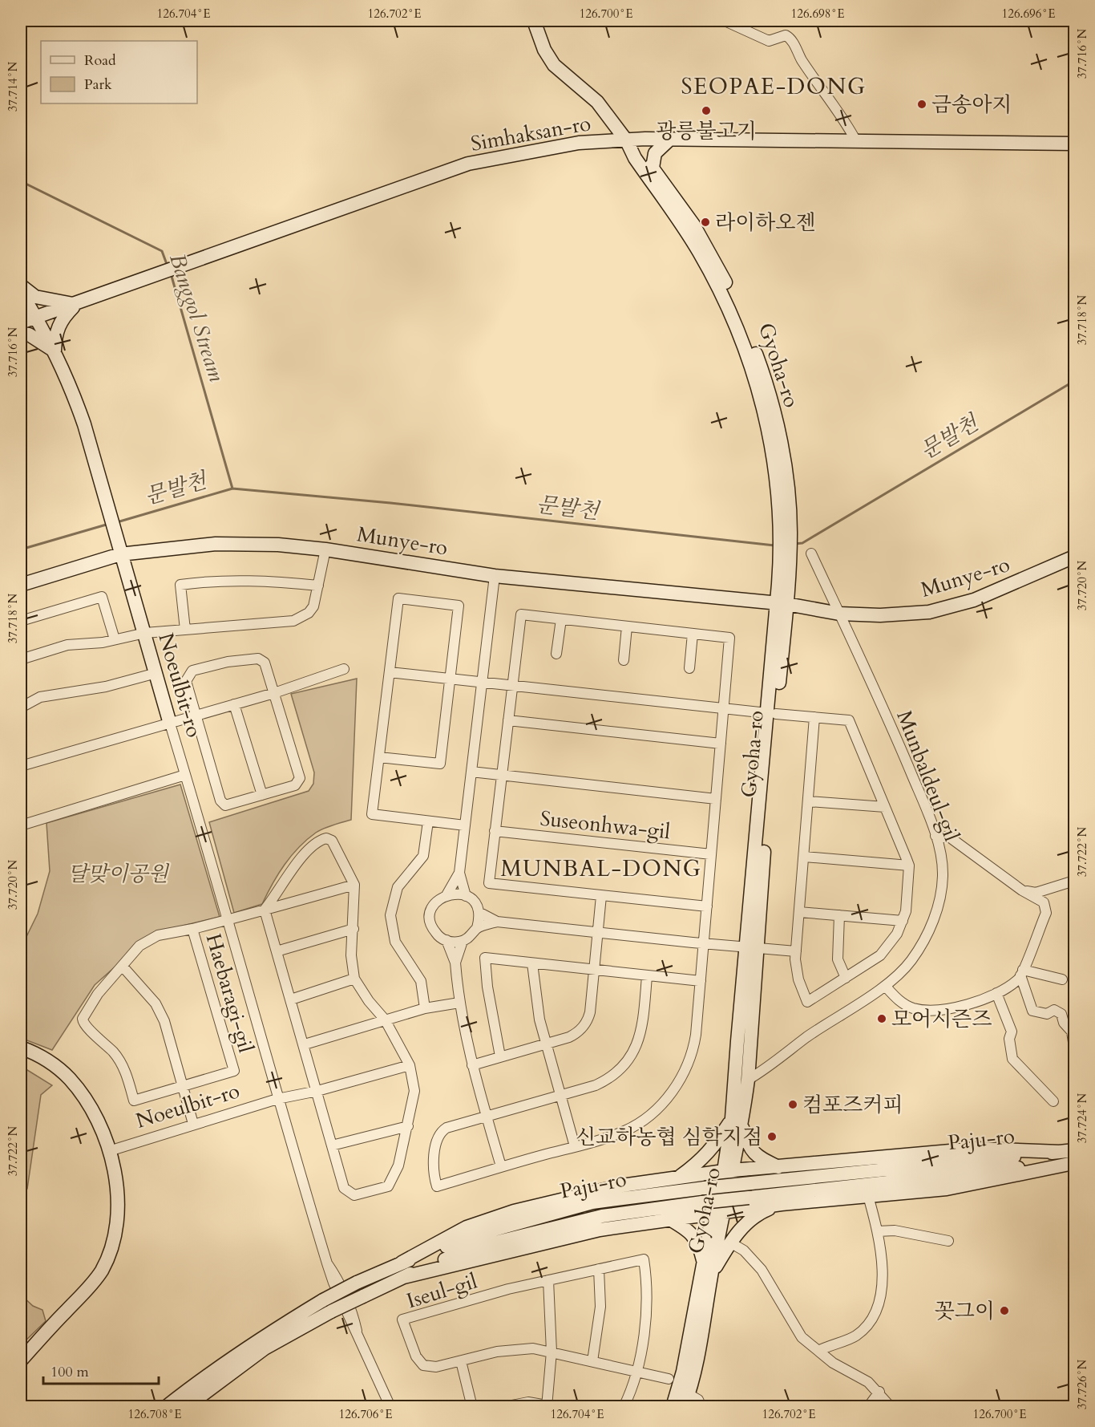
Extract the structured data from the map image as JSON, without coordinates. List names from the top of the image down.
{
  "streets": {
    "street": [
      "Simhaksan-ro",
      "Gyoha-ro",
      "Munye-ro",
      "Noeulbit-ro",
      "Munbaldeul-gil",
      "Suseonhwa-gil",
      "Haebaragi-gil",
      "Paju-ro",
      "Iseul-gil"
    ]
  },
  "crossings": [
    ["Simhaksan-ro", "Gyoha-ro"],
    ["Simhaksan-ro", "Noeulbit-ro"],
    ["Gyoha-ro", "Munye-ro"],
    ["Gyoha-ro", "Munbaldeul-gil"],
    ["Munye-ro", "Noeulbit-ro"],
    ["Munye-ro", "Munbaldeul-gil"],
    ["Noeulbit-ro", "Haebaragi-gil"]
  ],
  "districts": ["SEOPAE-DONG", "MUNBAL-DONG"],
  "water": ["Banggol Stream", "문발천"],
  "parks": ["달맞이공원"],
  "places": [
    "금송아지",
    "광릉불고기",
    "라이하오젠",
    "모어시즌즈",
    "컴포즈커피",
    "신교하농협 심학지점",
    "꼿그이"
  ],
  "legend": ["Road", "Park"],
  "scale_bar": "100 m",
  "coordinates": [
    "126.704°E",
    "126.702°E",
    "126.700°E",
    "126.698°E",
    "126.696°E",
    "37.716°N",
    "37.714°N",
    "37.718°N",
    "37.720°N",
    "37.722°N",
    "37.724°N",
    "37.726°N",
    "126.708°E",
    "126.706°E"
  ]
}
